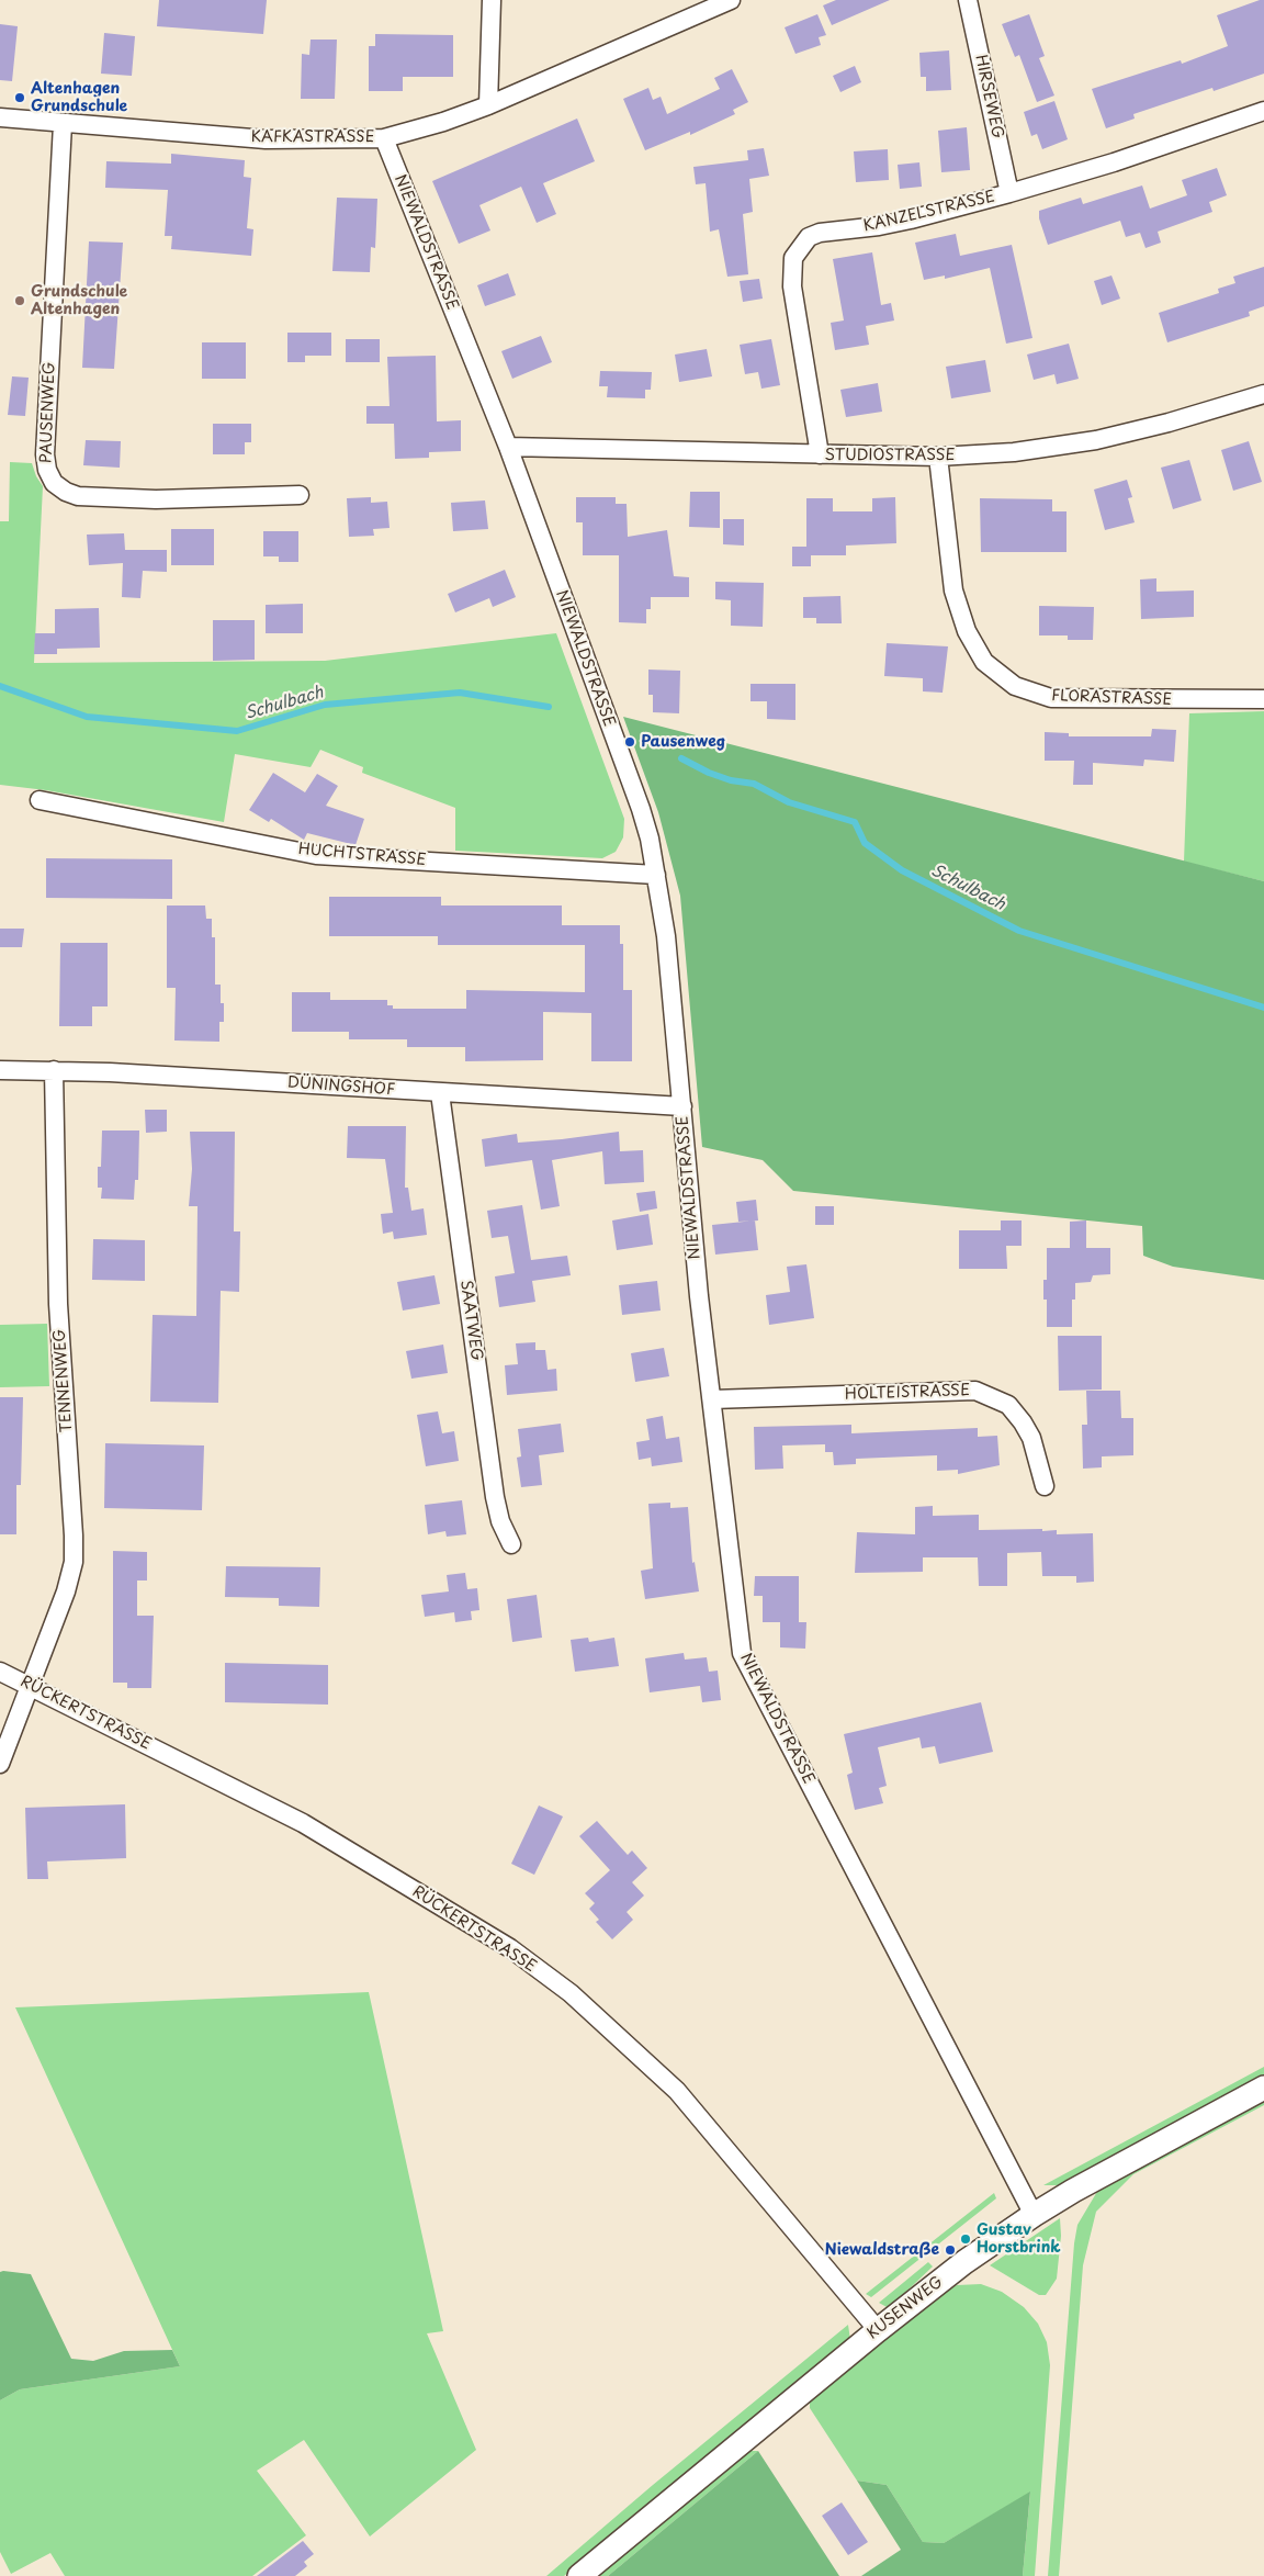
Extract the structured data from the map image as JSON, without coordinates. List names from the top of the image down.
{
  "streets": {
    "street": [
      "HIRSEWEG",
      "KAFKASTRASSE",
      "KANZELSTRASSE",
      "NIEWALDSTRASSE",
      "PAUSENWEG",
      "STUDIOSTRASSE",
      "FLORASTRASSE",
      "HUCHTSTRASSE",
      "DÜNINGSHOF",
      "SAATWEG",
      "TENNENWEG",
      "HOLTEISTRASSE",
      "RÜCKERTSTRASSE",
      "KUSENWEG"
    ]
  },
  "crossings": [
    ["HIRSEWEG", "KANZELSTRASSE"],
    ["KAFKASTRASSE", "NIEWALDSTRASSE"],
    ["KAFKASTRASSE", "PAUSENWEG"],
    ["KANZELSTRASSE", "STUDIOSTRASSE"],
    ["NIEWALDSTRASSE", "STUDIOSTRASSE"],
    ["NIEWALDSTRASSE", "HUCHTSTRASSE"],
    ["NIEWALDSTRASSE", "DÜNINGSHOF"],
    ["NIEWALDSTRASSE", "HOLTEISTRASSE"],
    ["NIEWALDSTRASSE", "KUSENWEG"],
    ["STUDIOSTRASSE", "FLORASTRASSE"],
    ["DÜNINGSHOF", "SAATWEG"],
    ["DÜNINGSHOF", "TENNENWEG"],
    ["TENNENWEG", "RÜCKERTSTRASSE"],
    ["RÜCKERTSTRASSE", "KUSENWEG"]
  ],
  "water": ["Schulbach"],
  "places": [
    "Altenhagen Grundschule",
    "Grundschule Altenhagen",
    "Pausenweg",
    "Gustav Horstbrink",
    "Niewaldstraße"
  ]
}
